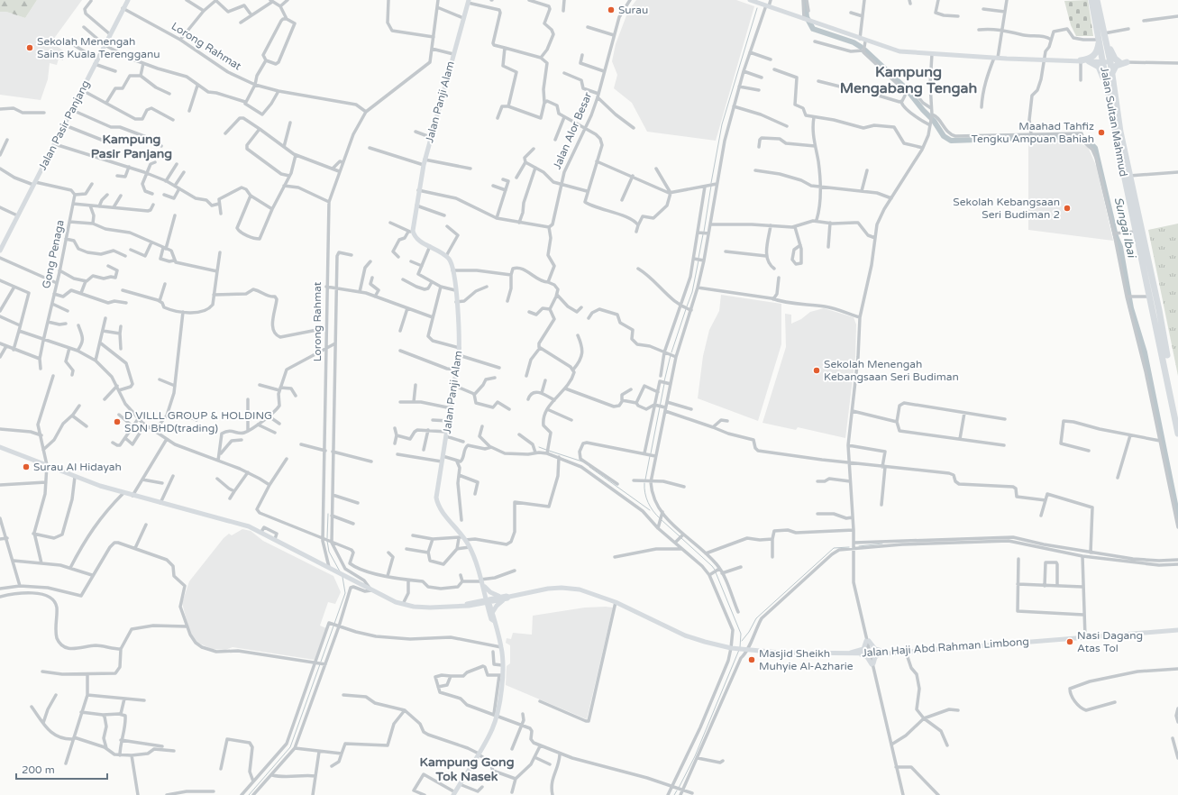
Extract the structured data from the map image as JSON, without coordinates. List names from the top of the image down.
{
  "streets": {
    "highway": ["Jalan Sultan Mahmud"],
    "main road": ["Jalan Panji Alam", "Jalan Pasir Panjang", "Jalan Haji Abd Rahman Limbong"],
    "street": ["Lorong Rahmat", "Jalan Alor Besar", "Gong Penaga"]
  },
  "crossings": [
    ["Lorong Rahmat", "Jalan Pasir Panjang"],
    ["Lorong Rahmat", "Jalan Haji Abd Rahman Limbong"],
    ["Jalan Panji Alam", "Jalan Haji Abd Rahman Limbong"]
  ],
  "districts": ["Kampung Mengabang Tengah", "Kampung Pasir Panjang", "Kampung Gong Tok Nasek"],
  "water": ["Sungai Ibai"],
  "places": [
    "Surau",
    "Sekolah Menengah Sains Kuala Terengganu",
    "Maahad Tahfiz Tengku Ampuan Bahiah",
    "Sekolah Kebangsaan Seri Budiman 2",
    "Sekolah Menengah Kebangsaan Seri Budiman",
    "D VILLL GROUP & HOLDING SDN BHD(trading)",
    "Surau Al Hidayah",
    "Nasi Dagang Atas Tol",
    "Masjid Sheikh Muhyie Al-Azharie"
  ],
  "scale_bar": "200 m"
}
